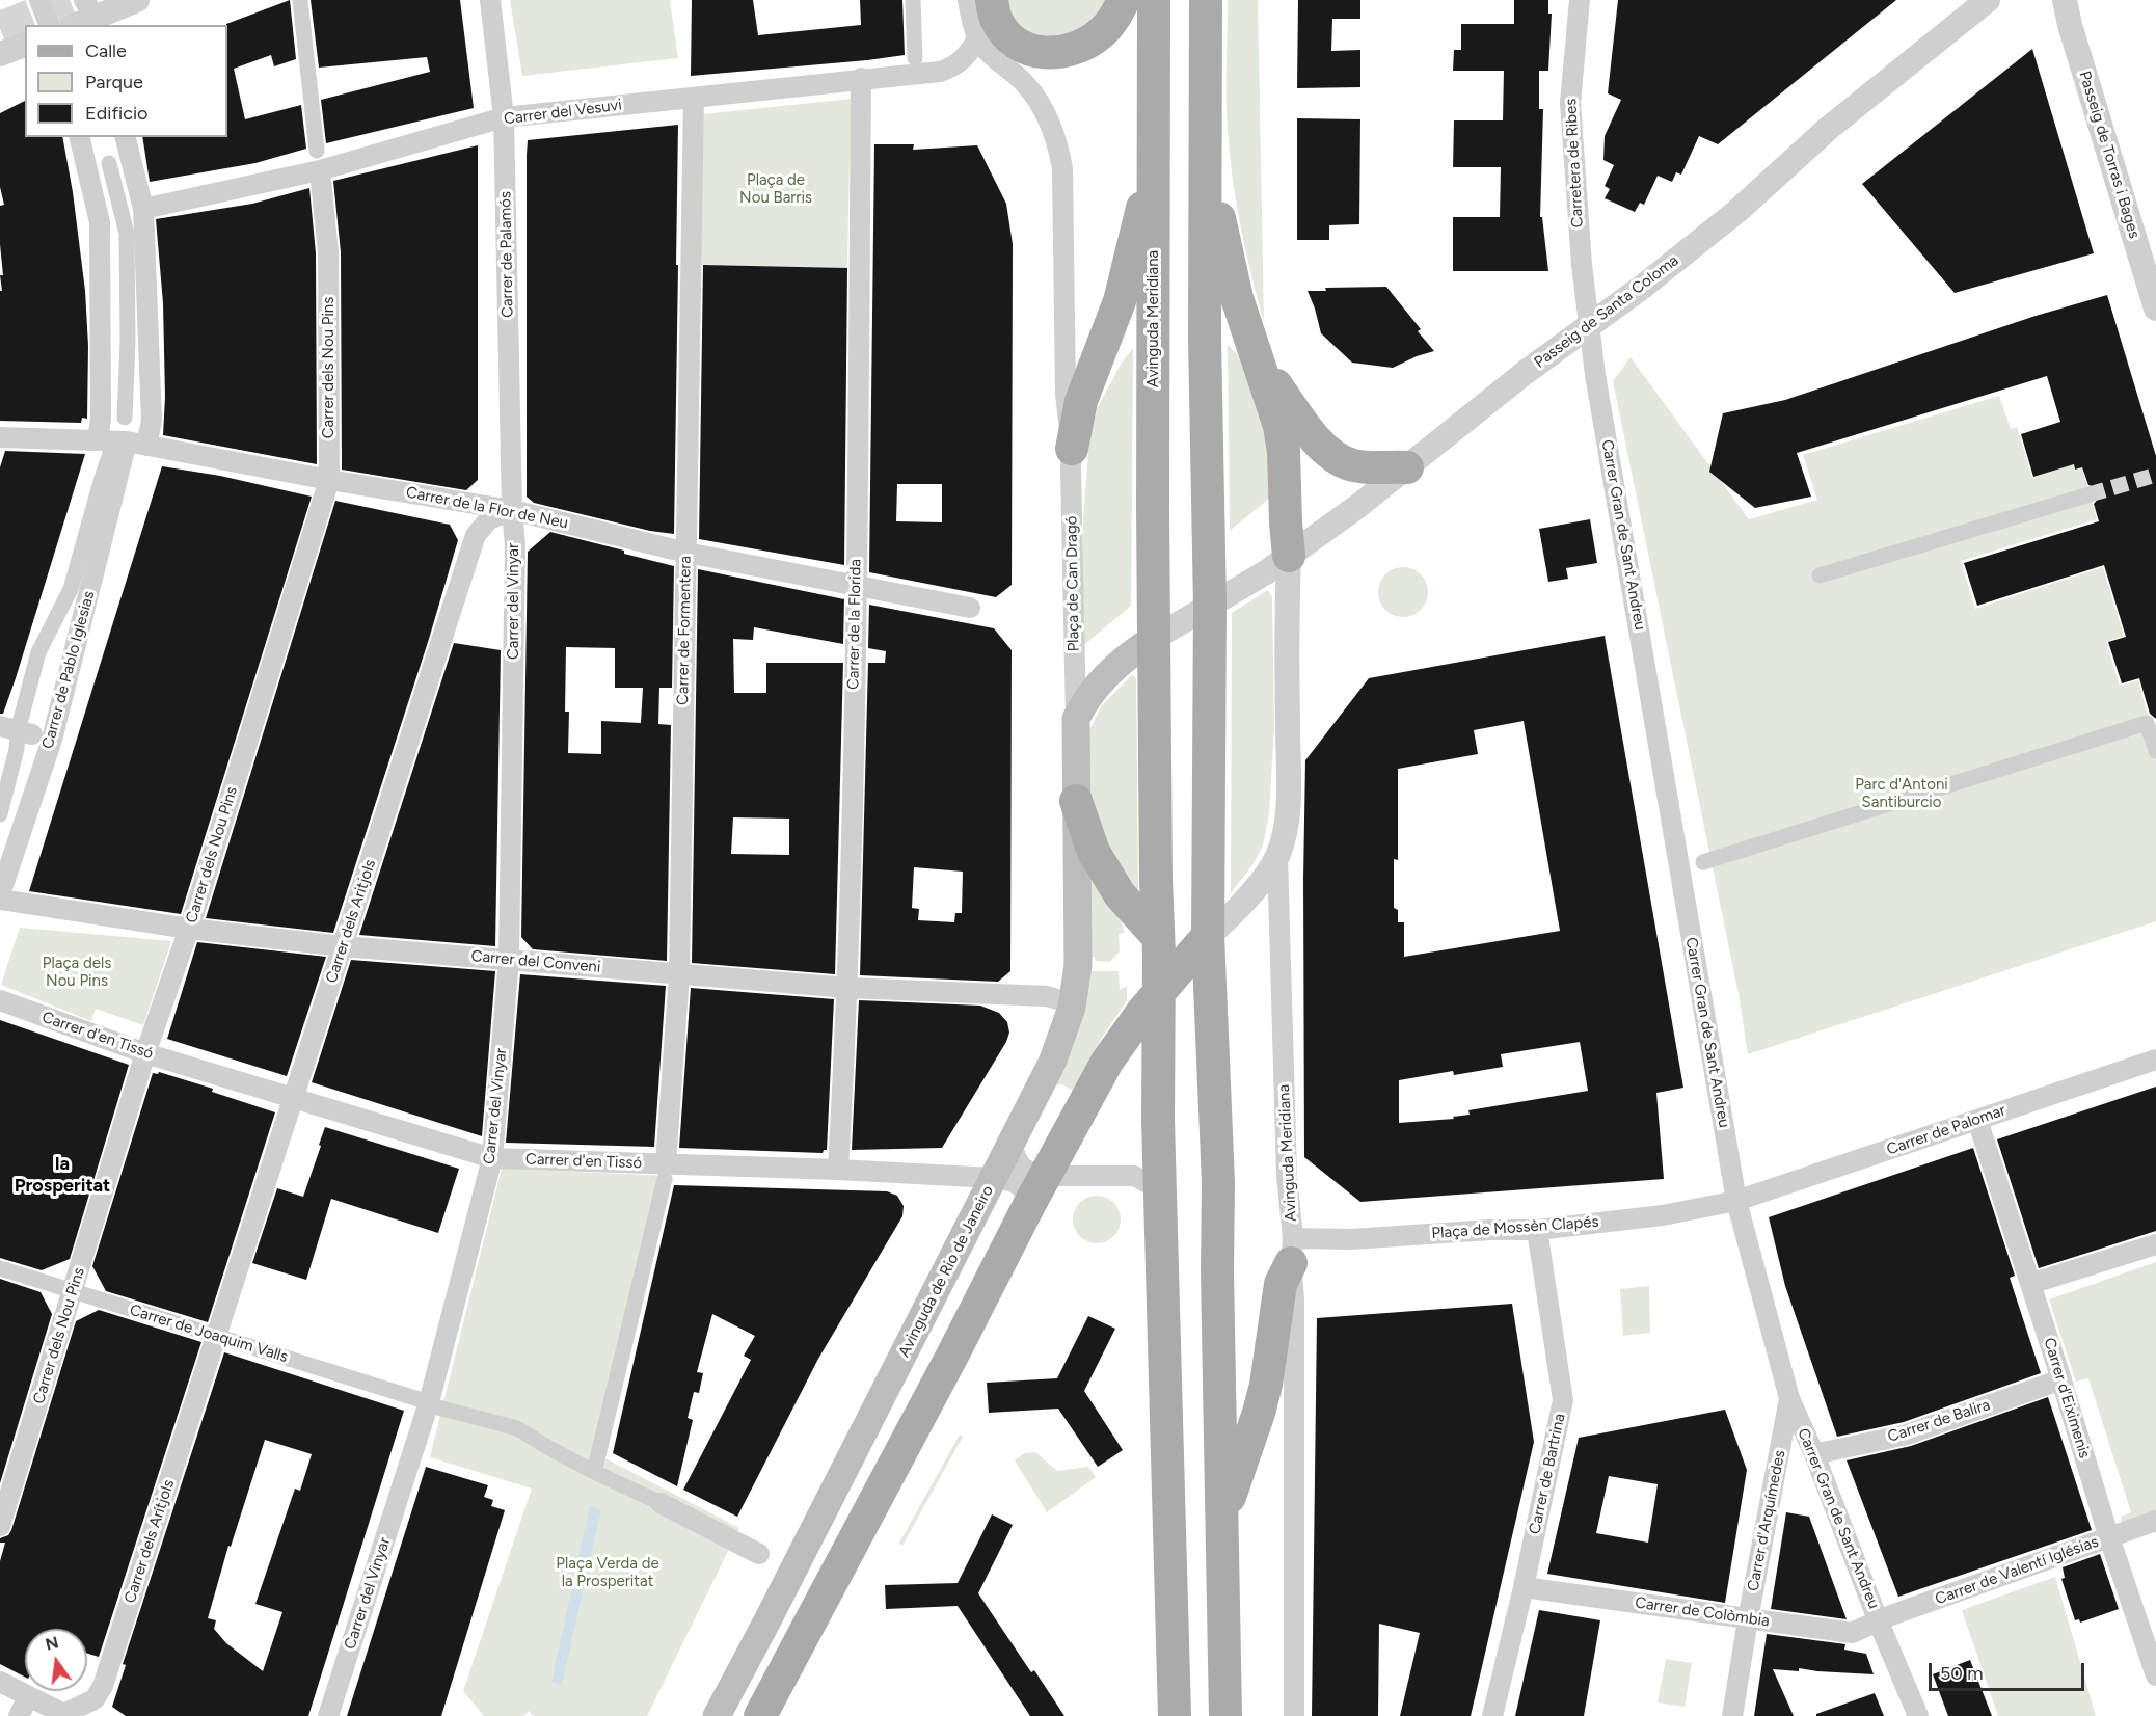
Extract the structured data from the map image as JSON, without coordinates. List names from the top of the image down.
{
  "streets": {
    "main road": ["Avinguda Meridiana", "Plaça de Can Dragó", "Avinguda de Rio de Janeiro"],
    "street": [
      "Carrer del Vesuvi",
      "Passeig de Torras i Bages",
      "Carretera de Ribes",
      "Carrer de Palamós",
      "Passeig de Santa Coloma",
      "Carrer dels Nou Pins",
      "Carrer de la Flor de Neu",
      "Carrer Gran de Sant Andreu",
      "Carrer del Vinyar",
      "Carrer de la Florida",
      "Carrer de Formentera",
      "Carrer de Pablo Iglesias",
      "Carrer dels Aritjols",
      "Carrer del Conveni",
      "Carrer d'en Tissó",
      "Carrer de Palomar",
      "Plaça de Mossèn Clapés",
      "Carrer de Joaquim Valls",
      "Carrer d'Eiximenis",
      "Carrer de Balira",
      "Carrer de Bartrina",
      "Carrer d'Arquímedes",
      "Carrer dels Arítjols",
      "Carrer de Valentí Iglésias",
      "Carrer de Colòmbia"
    ]
  },
  "crossings": [
    ["Carrer del Vesuvi", "Carrer de Palamós"],
    ["Carrer del Vesuvi", "Carrer dels Nou Pins"],
    ["Carrer del Vesuvi", "Carrer de la Florida"],
    ["Carrer del Vesuvi", "Carrer de Formentera"],
    ["Carrer del Vesuvi", "Carrer de Pablo Iglesias"],
    ["Carretera de Ribes", "Passeig de Santa Coloma"],
    ["Carretera de Ribes", "Carrer Gran de Sant Andreu"],
    ["Carrer de Palamós", "Carrer de la Flor de Neu"],
    ["Carrer de Palamós", "Carrer del Vinyar"],
    ["Carrer de Palamós", "Carrer dels Aritjols"],
    ["Passeig de Santa Coloma", "Avinguda Meridiana"],
    ["Passeig de Santa Coloma", "Carrer Gran de Sant Andreu"],
    ["Avinguda Meridiana", "Plaça de Can Dragó"],
    ["Avinguda Meridiana", "Plaça de Mossèn Clapés"],
    ["Carrer dels Nou Pins", "Carrer de la Flor de Neu"],
    ["Carrer dels Nou Pins", "Carrer del Conveni"],
    ["Carrer dels Nou Pins", "Carrer d'en Tissó"],
    ["Carrer dels Nou Pins", "Carrer de Joaquim Valls"],
    ["Carrer de la Flor de Neu", "Carrer del Vinyar"],
    ["Carrer de la Flor de Neu", "Carrer de la Florida"],
    ["Carrer de la Flor de Neu", "Carrer de Formentera"],
    ["Carrer de la Flor de Neu", "Carrer de Pablo Iglesias"],
    ["Carrer de la Flor de Neu", "Carrer dels Aritjols"],
    ["Carrer Gran de Sant Andreu", "Carrer de Palomar"],
    ["Carrer Gran de Sant Andreu", "Plaça de Mossèn Clapés"],
    ["Carrer Gran de Sant Andreu", "Carrer de Balira"],
    ["Carrer Gran de Sant Andreu", "Carrer d'Arquímedes"],
    ["Carrer Gran de Sant Andreu", "Carrer de Valentí Iglésias"],
    ["Carrer Gran de Sant Andreu", "Carrer de Colòmbia"],
    ["Plaça de Can Dragó", "Avinguda de Rio de Janeiro"],
    ["Carrer del Vinyar", "Carrer dels Aritjols"],
    ["Carrer del Vinyar", "Carrer del Conveni"],
    ["Carrer del Vinyar", "Carrer d'en Tissó"],
    ["Carrer de la Florida", "Carrer del Conveni"],
    ["Carrer de la Florida", "Carrer d'en Tissó"],
    ["Carrer de Formentera", "Carrer del Conveni"],
    ["Carrer de Formentera", "Carrer d'en Tissó"],
    ["Carrer de Pablo Iglesias", "Carrer del Conveni"],
    ["Carrer dels Aritjols", "Carrer del Conveni"],
    ["Carrer dels Aritjols", "Carrer d'en Tissó"],
    ["Carrer dels Aritjols", "Carrer de Joaquim Valls"],
    ["Carrer dels Aritjols", "Carrer dels Arítjols"],
    ["Carrer del Conveni", "Avinguda de Rio de Janeiro"],
    ["Carrer d'en Tissó", "Avinguda de Rio de Janeiro"],
    ["Carrer de Palomar", "Plaça de Mossèn Clapés"],
    ["Carrer de Palomar", "Carrer d'Eiximenis"],
    ["Plaça de Mossèn Clapés", "Carrer de Bartrina"],
    ["Carrer de Joaquim Valls", "Carrer dels Arítjols"],
    ["Carrer d'Eiximenis", "Carrer de Balira"],
    ["Carrer d'Eiximenis", "Carrer de Valentí Iglésias"],
    ["Carrer de Bartrina", "Carrer de Colòmbia"],
    ["Carrer d'Arquímedes", "Carrer de Colòmbia"],
    ["Carrer de Valentí Iglésias", "Carrer de Colòmbia"]
  ],
  "districts": ["la Prosperitat"],
  "parks": [
    "Plaça de Nou Barris",
    "Parc d'Antoni Santiburcio",
    "Plaça dels Nou Pins",
    "Plaça Verda de la Prosperitat"
  ],
  "legend": ["Calle", "Parque", "Edificio"],
  "scale_bar": "50 m",
  "north": "top"
}
